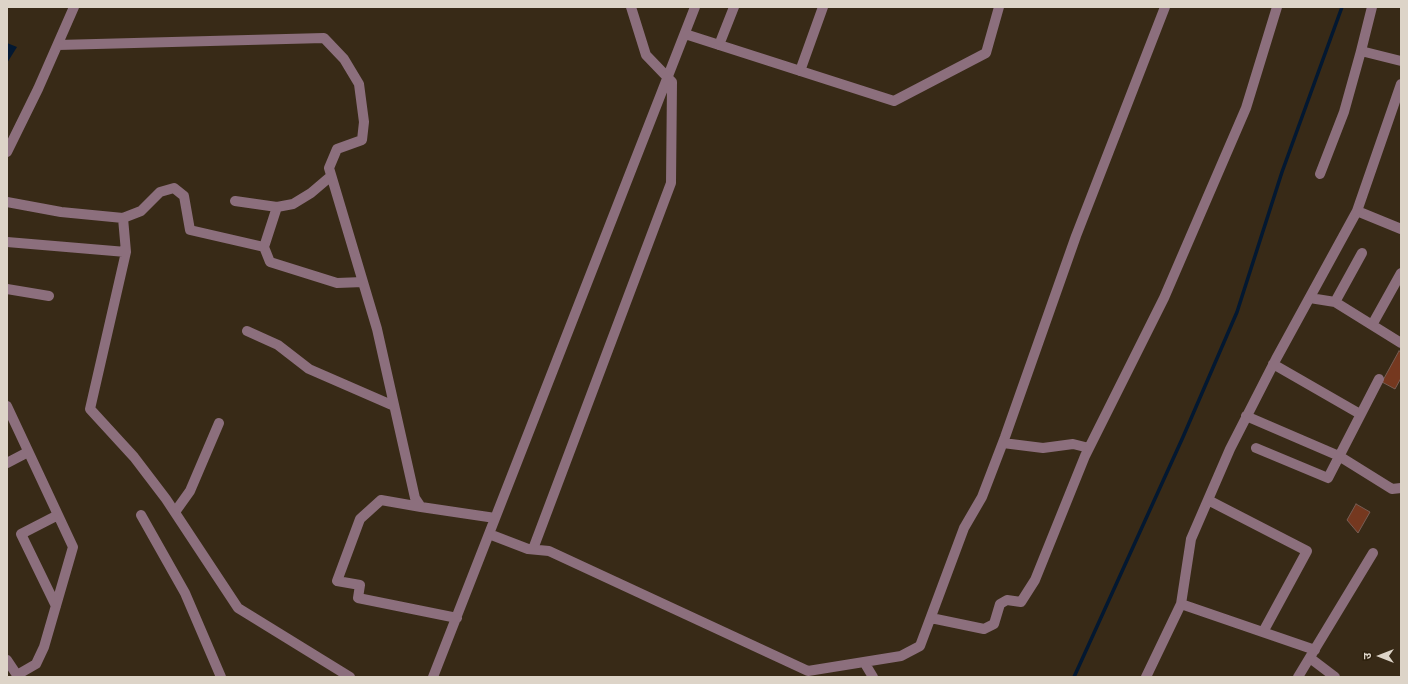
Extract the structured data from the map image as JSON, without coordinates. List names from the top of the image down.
{
  "north": "left"
}
